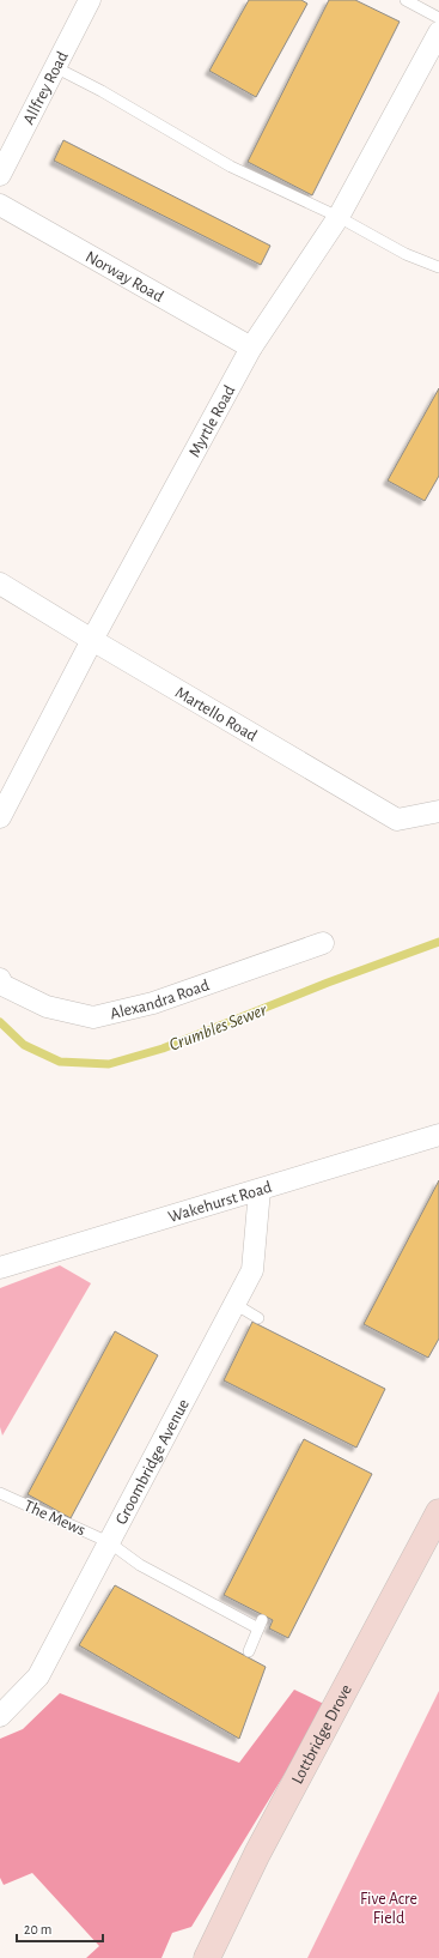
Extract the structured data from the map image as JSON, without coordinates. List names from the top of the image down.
{
  "streets": {
    "street": [
      "Allfrey Road",
      "Norway Road",
      "Myrtle Road",
      "Martello Road",
      "Alexandra Road",
      "Wakehurst Road",
      "Groombridge Avenue",
      "Lottbridge Drove"
    ],
    "lane": ["The Mews"]
  },
  "crossings": [
    ["Norway Road", "Myrtle Road"],
    ["Myrtle Road", "Martello Road"],
    ["Wakehurst Road", "Groombridge Avenue"],
    ["Groombridge Avenue", "The Mews"]
  ],
  "water": ["Crumbles Sewer"],
  "parks": ["Five Acre Field"],
  "scale_bar": "20 m"
}
